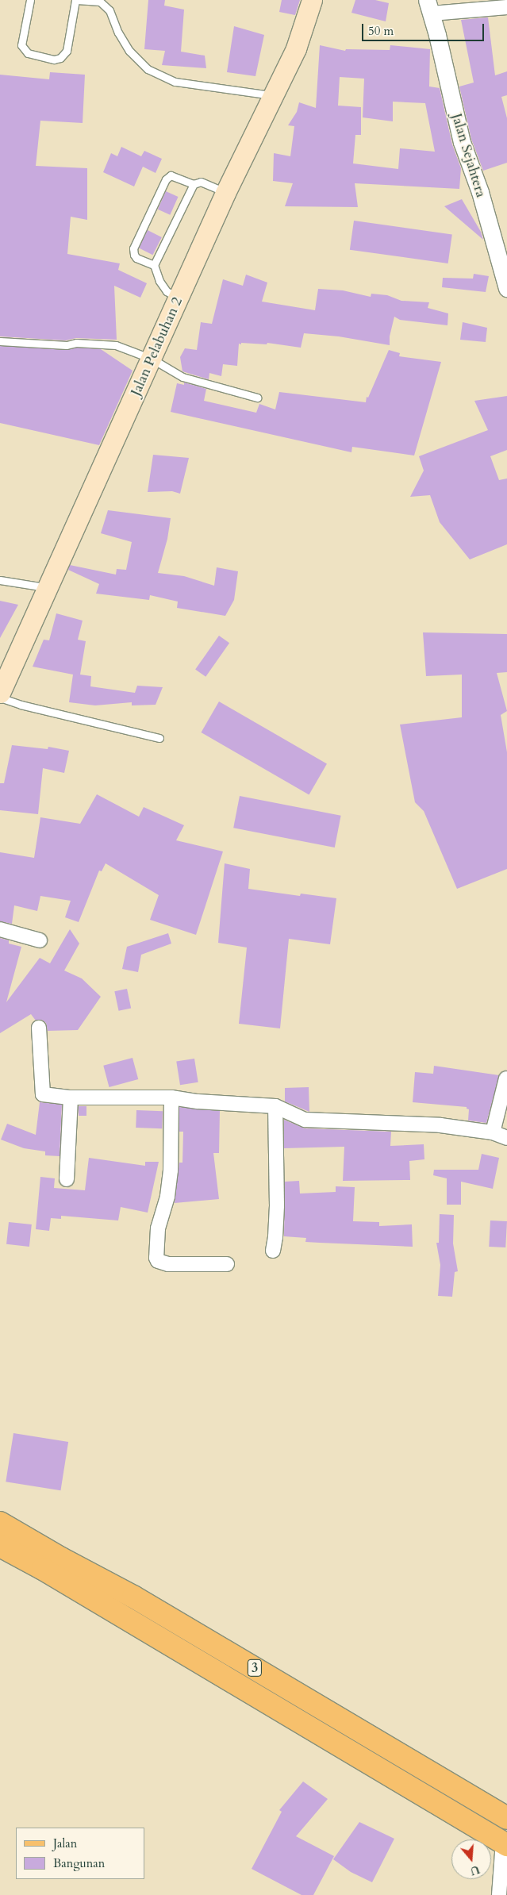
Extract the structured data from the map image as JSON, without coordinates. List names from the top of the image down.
{
  "streets": {
    "main road": ["Jalan Pelabuhan 2", "3"],
    "street": ["Jalan Sejahtera"]
  },
  "legend": ["Jalan", "Bangunan"],
  "scale_bar": "50 m",
  "north": "bottom"
}
